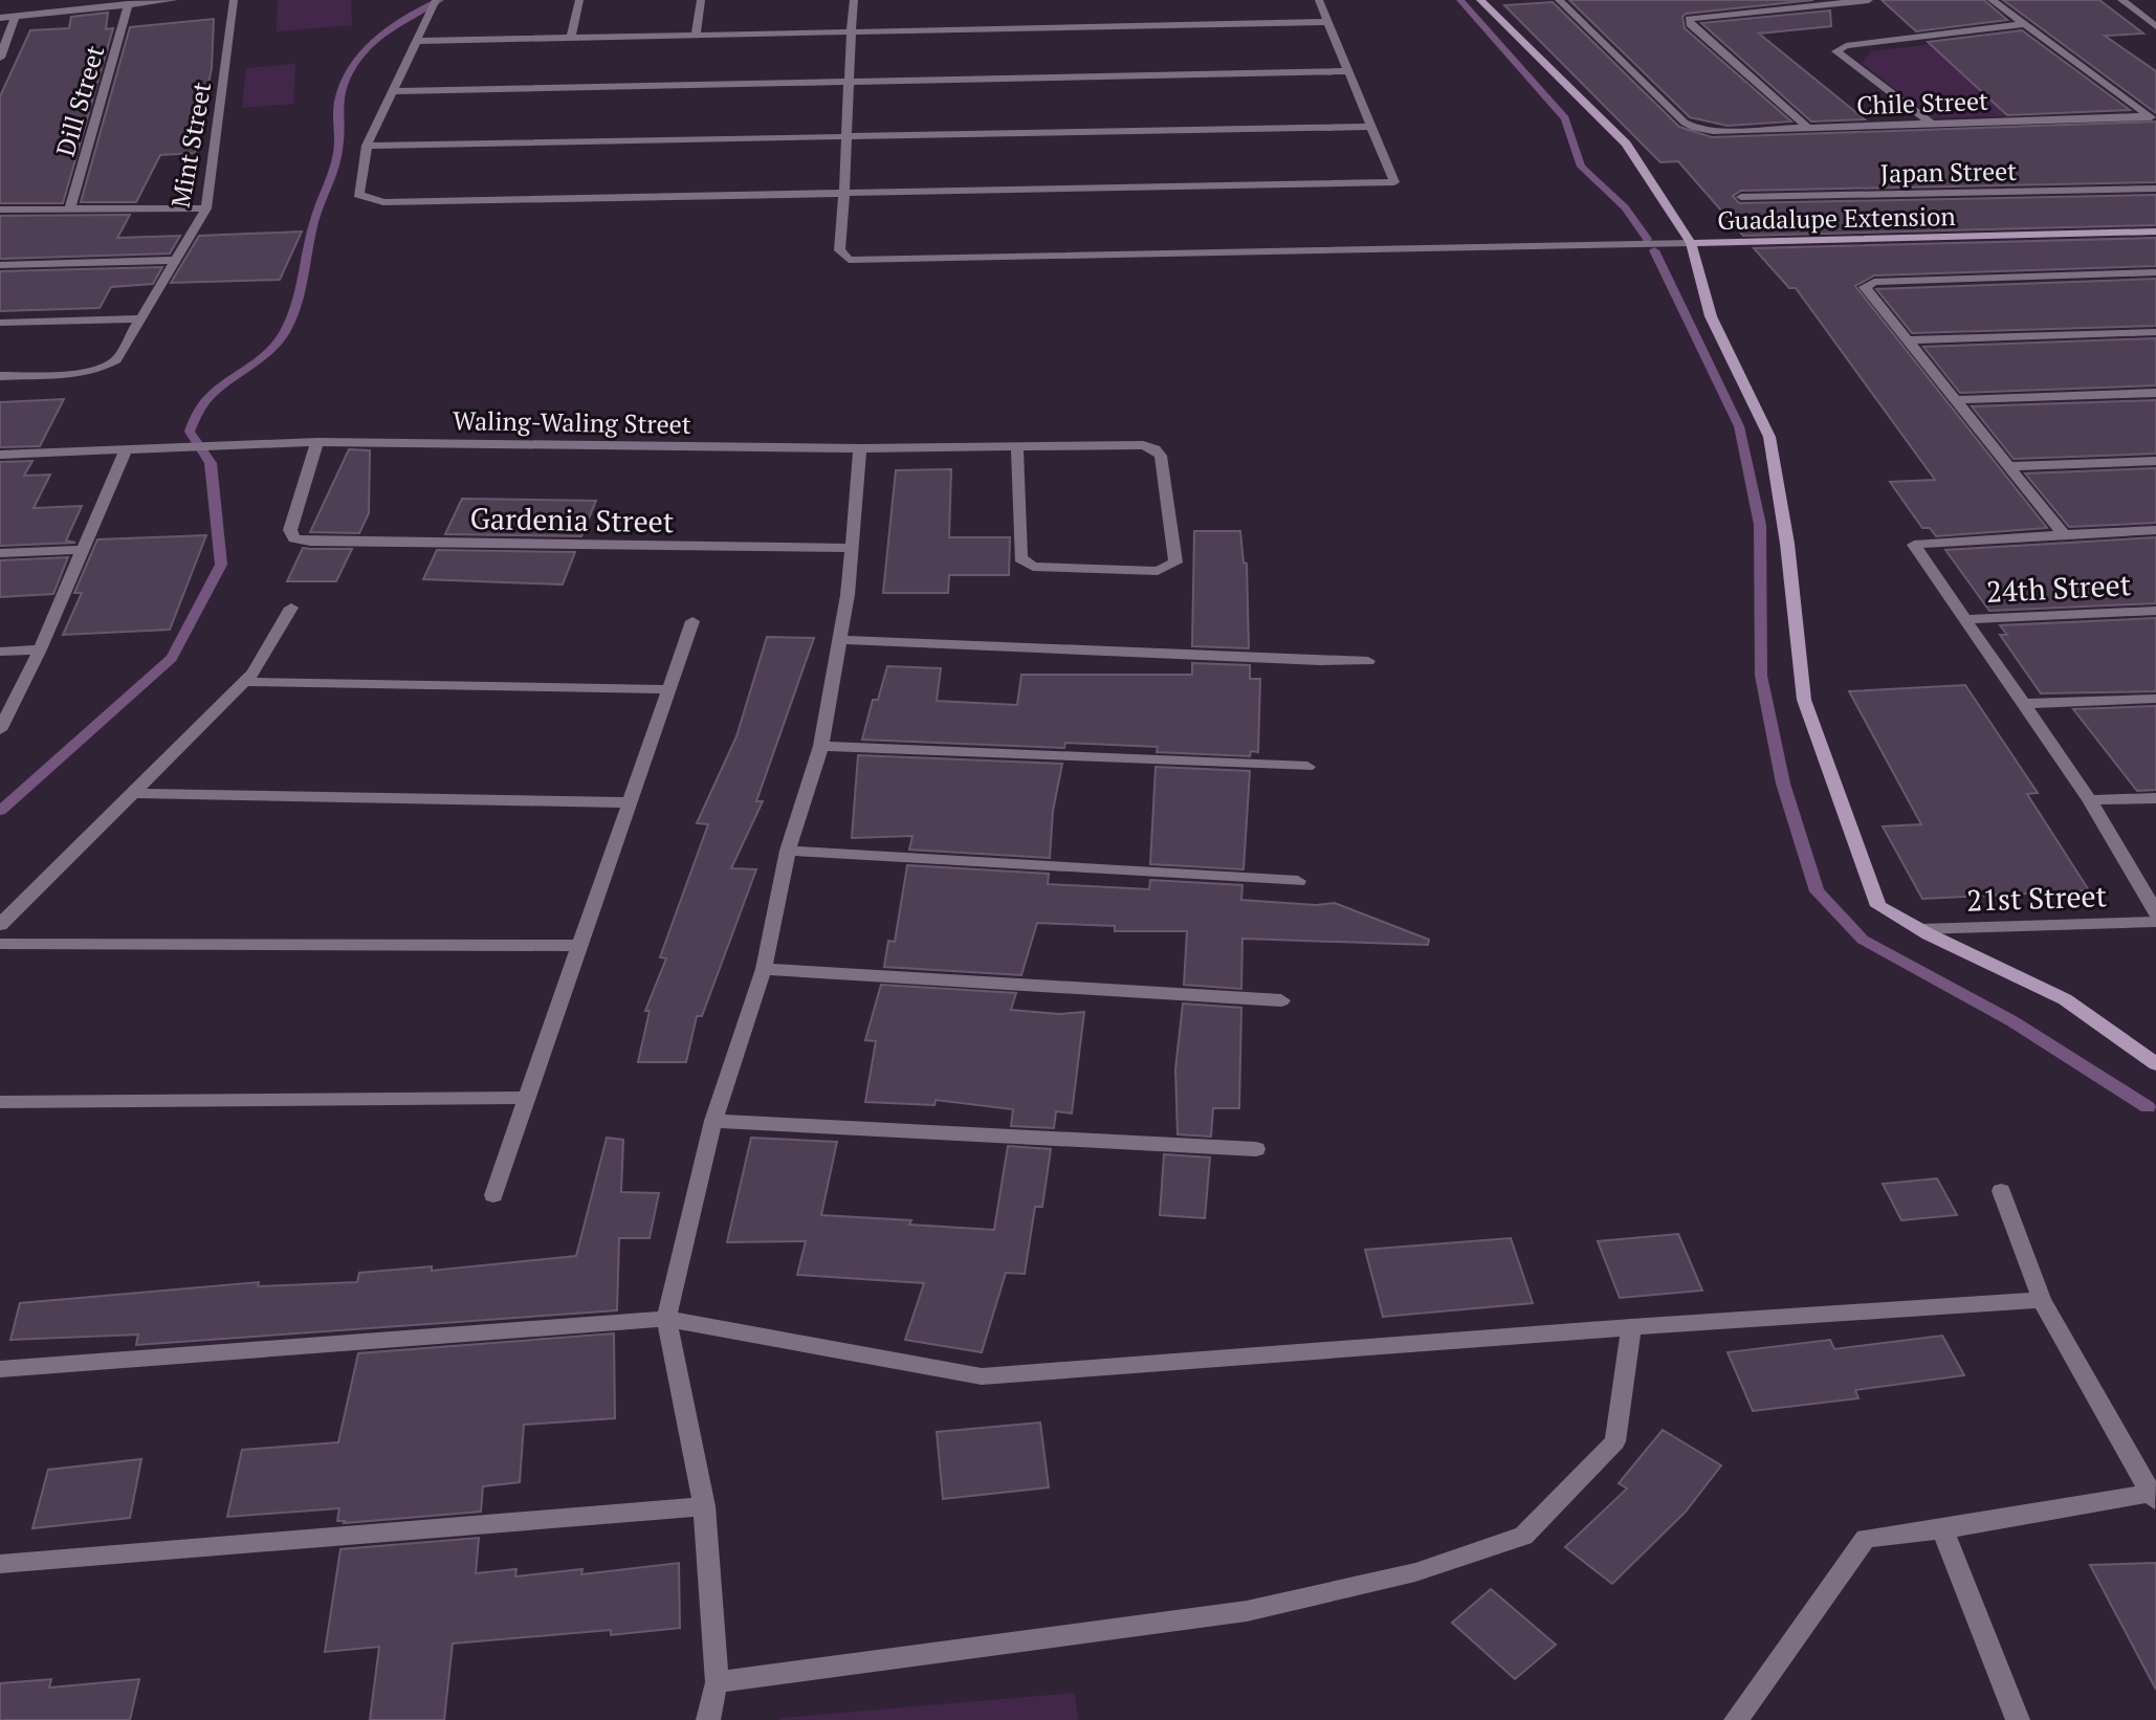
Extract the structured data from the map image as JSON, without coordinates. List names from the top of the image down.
{
  "streets": {
    "street": [
      "Dill Street",
      "Chile Street",
      "Mint Street",
      "Japan Street",
      "Guadalupe Extension",
      "Waling-Waling Street",
      "Gardenia Street",
      "24th Street",
      "21st Street"
    ]
  },
  "crossings": [
    ["Waling-Waling Street", "Gardenia Street"]
  ]
}
